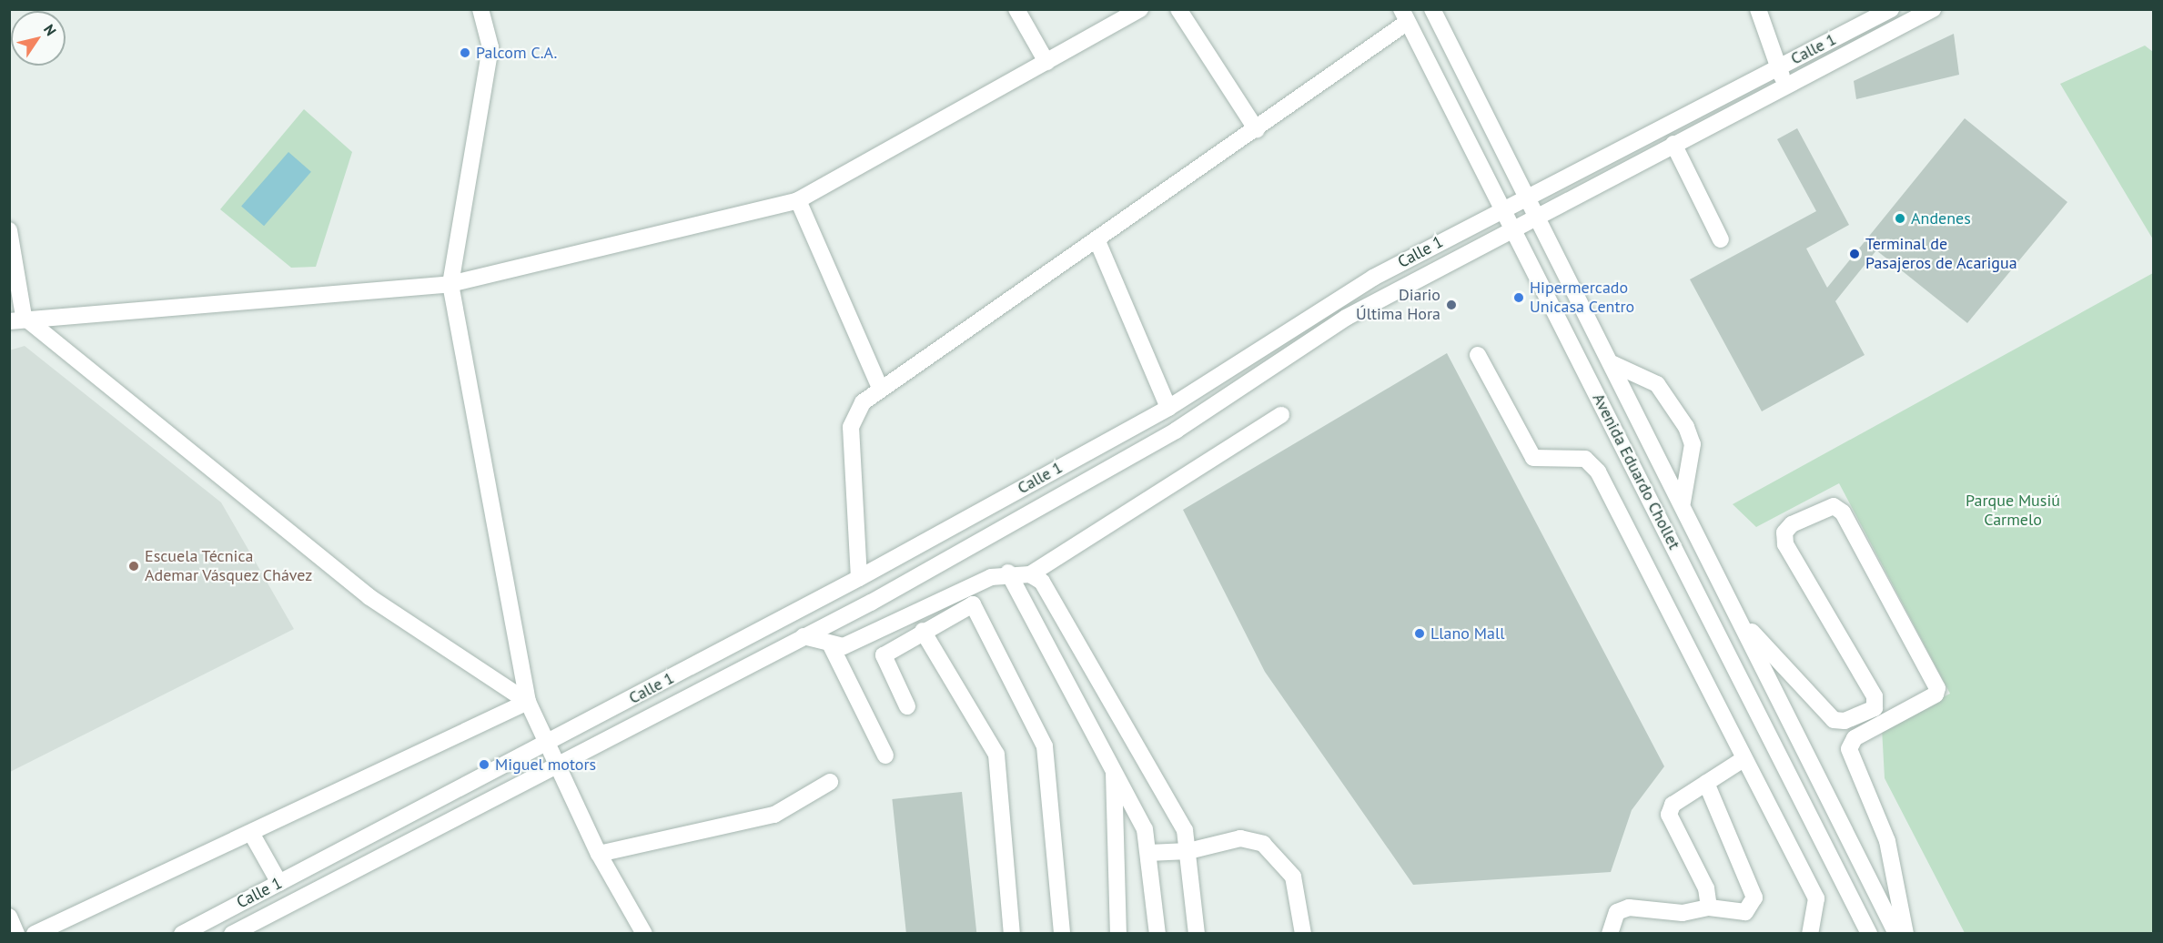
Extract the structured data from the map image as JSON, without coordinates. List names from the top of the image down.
{
  "streets": {
    "street": ["Calle 1", "Avenida Eduardo Chollet"]
  },
  "crossings": [
    ["Calle 1", "Avenida Eduardo Chollet"]
  ],
  "parks": ["Parque Musiú Carmelo"],
  "places": [
    "Palcom C.A.",
    "Andenes",
    "Terminal de Pasajeros de Acarigua",
    "Hipermercado Unicasa Centro",
    "Diario Última Hora",
    "Escuela Técnica Ademar Vásquez Chávez",
    "Llano Mall",
    "Miguel motors"
  ],
  "north": "top right"
}
